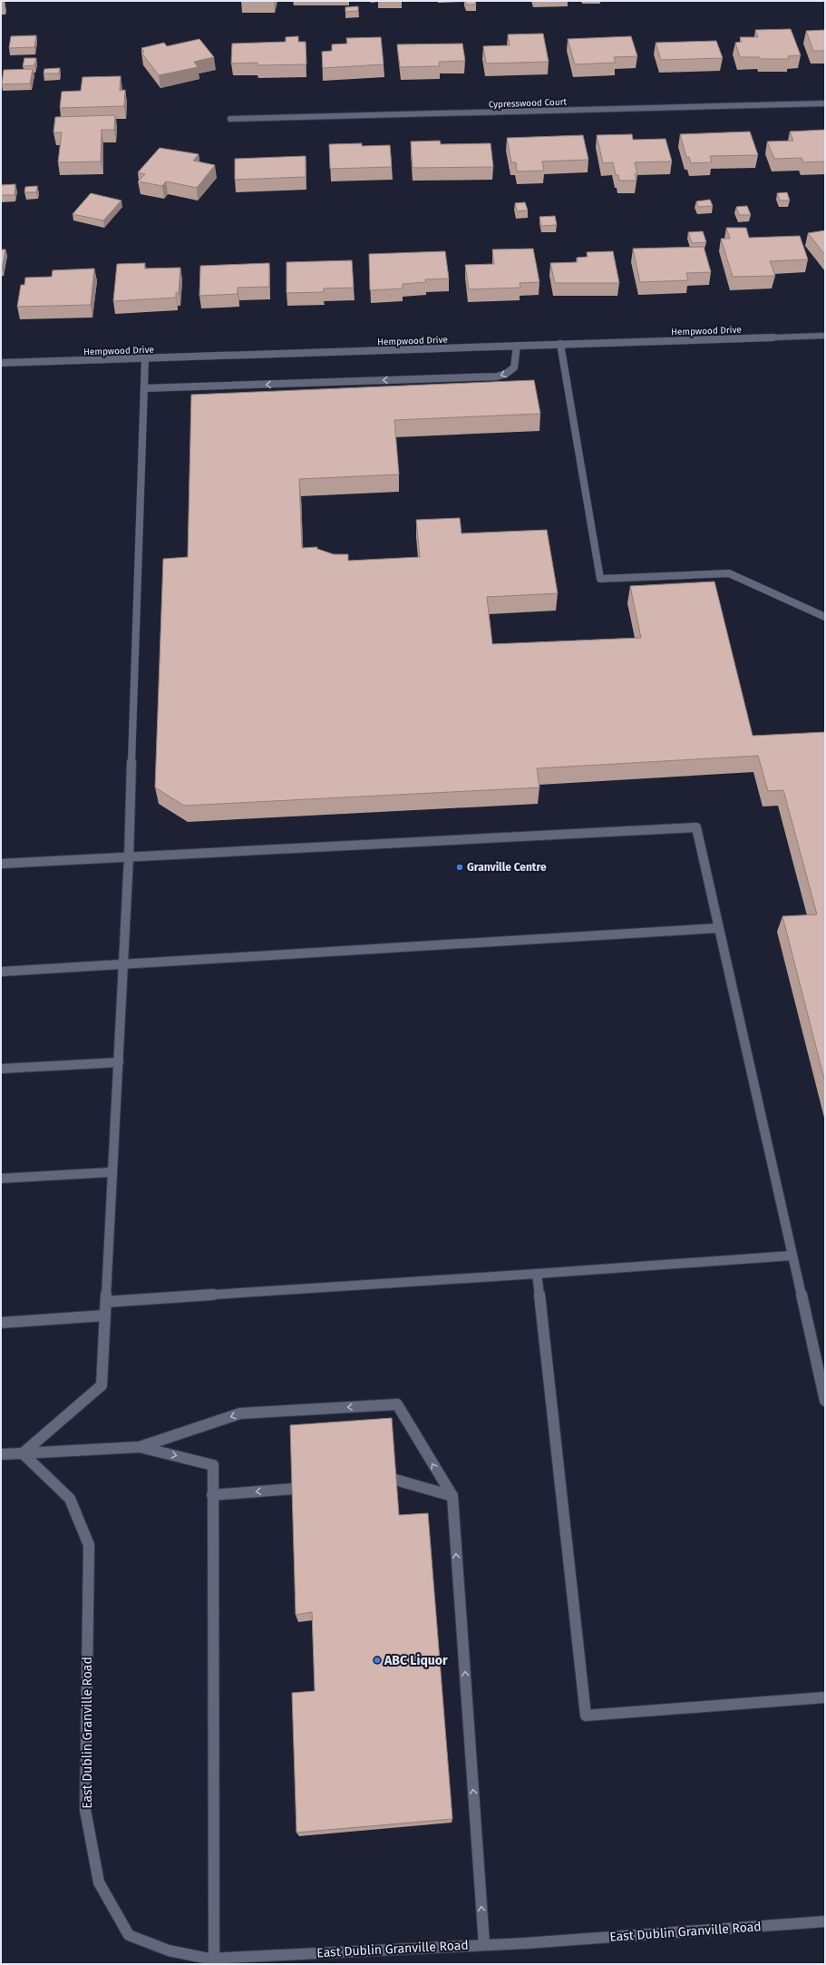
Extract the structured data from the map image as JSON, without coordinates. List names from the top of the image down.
{
  "streets": {
    "street": ["Cypresswood Court", "Hempwood Drive", "East Dublin Granville Road"]
  },
  "places": ["Granville Centre", "ABC Liquor"]
}
